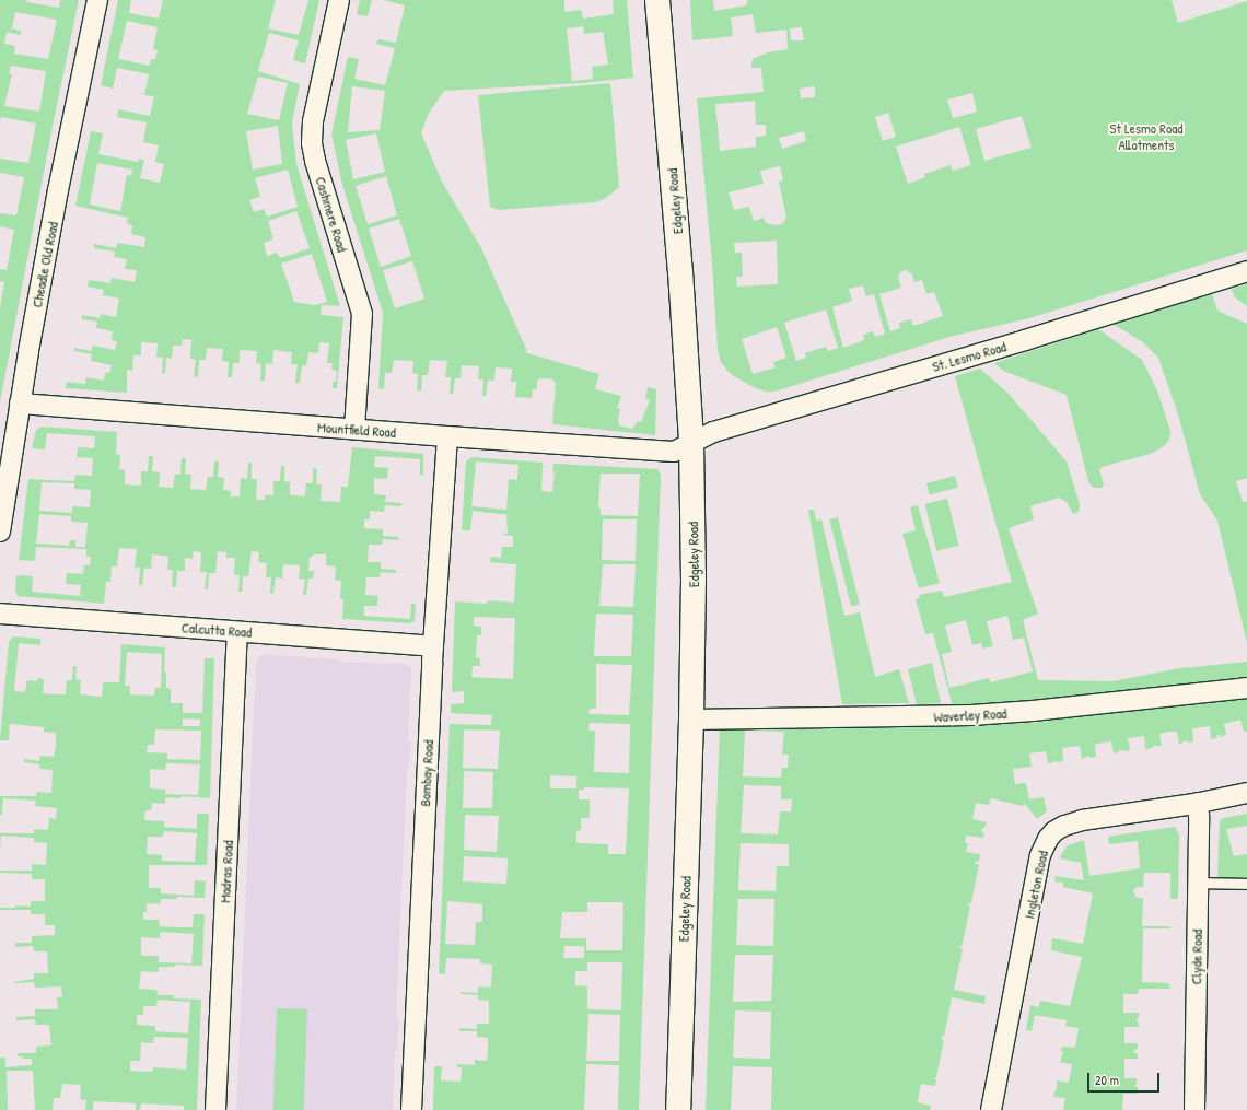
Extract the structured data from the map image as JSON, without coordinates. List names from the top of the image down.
{
  "streets": {
    "main road": ["Edgeley Road"],
    "street": [
      "Cashmere Road",
      "Cheadle Old Road",
      "St. Lesmo Road",
      "Mountfield Road",
      "Calcutta Road",
      "Waverley Road",
      "Bombay Road",
      "Madras Road",
      "Ingleton Road",
      "Clyde Road"
    ]
  },
  "crossings": [
    ["Edgeley Road", "St. Lesmo Road"],
    ["Edgeley Road", "Mountfield Road"],
    ["Edgeley Road", "Waverley Road"],
    ["Cashmere Road", "Mountfield Road"],
    ["Cheadle Old Road", "Mountfield Road"],
    ["St. Lesmo Road", "Mountfield Road"],
    ["Mountfield Road", "Bombay Road"],
    ["Calcutta Road", "Bombay Road"],
    ["Calcutta Road", "Madras Road"],
    ["Ingleton Road", "Clyde Road"]
  ],
  "parks": ["St Lesmo Road Allotments"],
  "scale_bar": "20 m"
}
